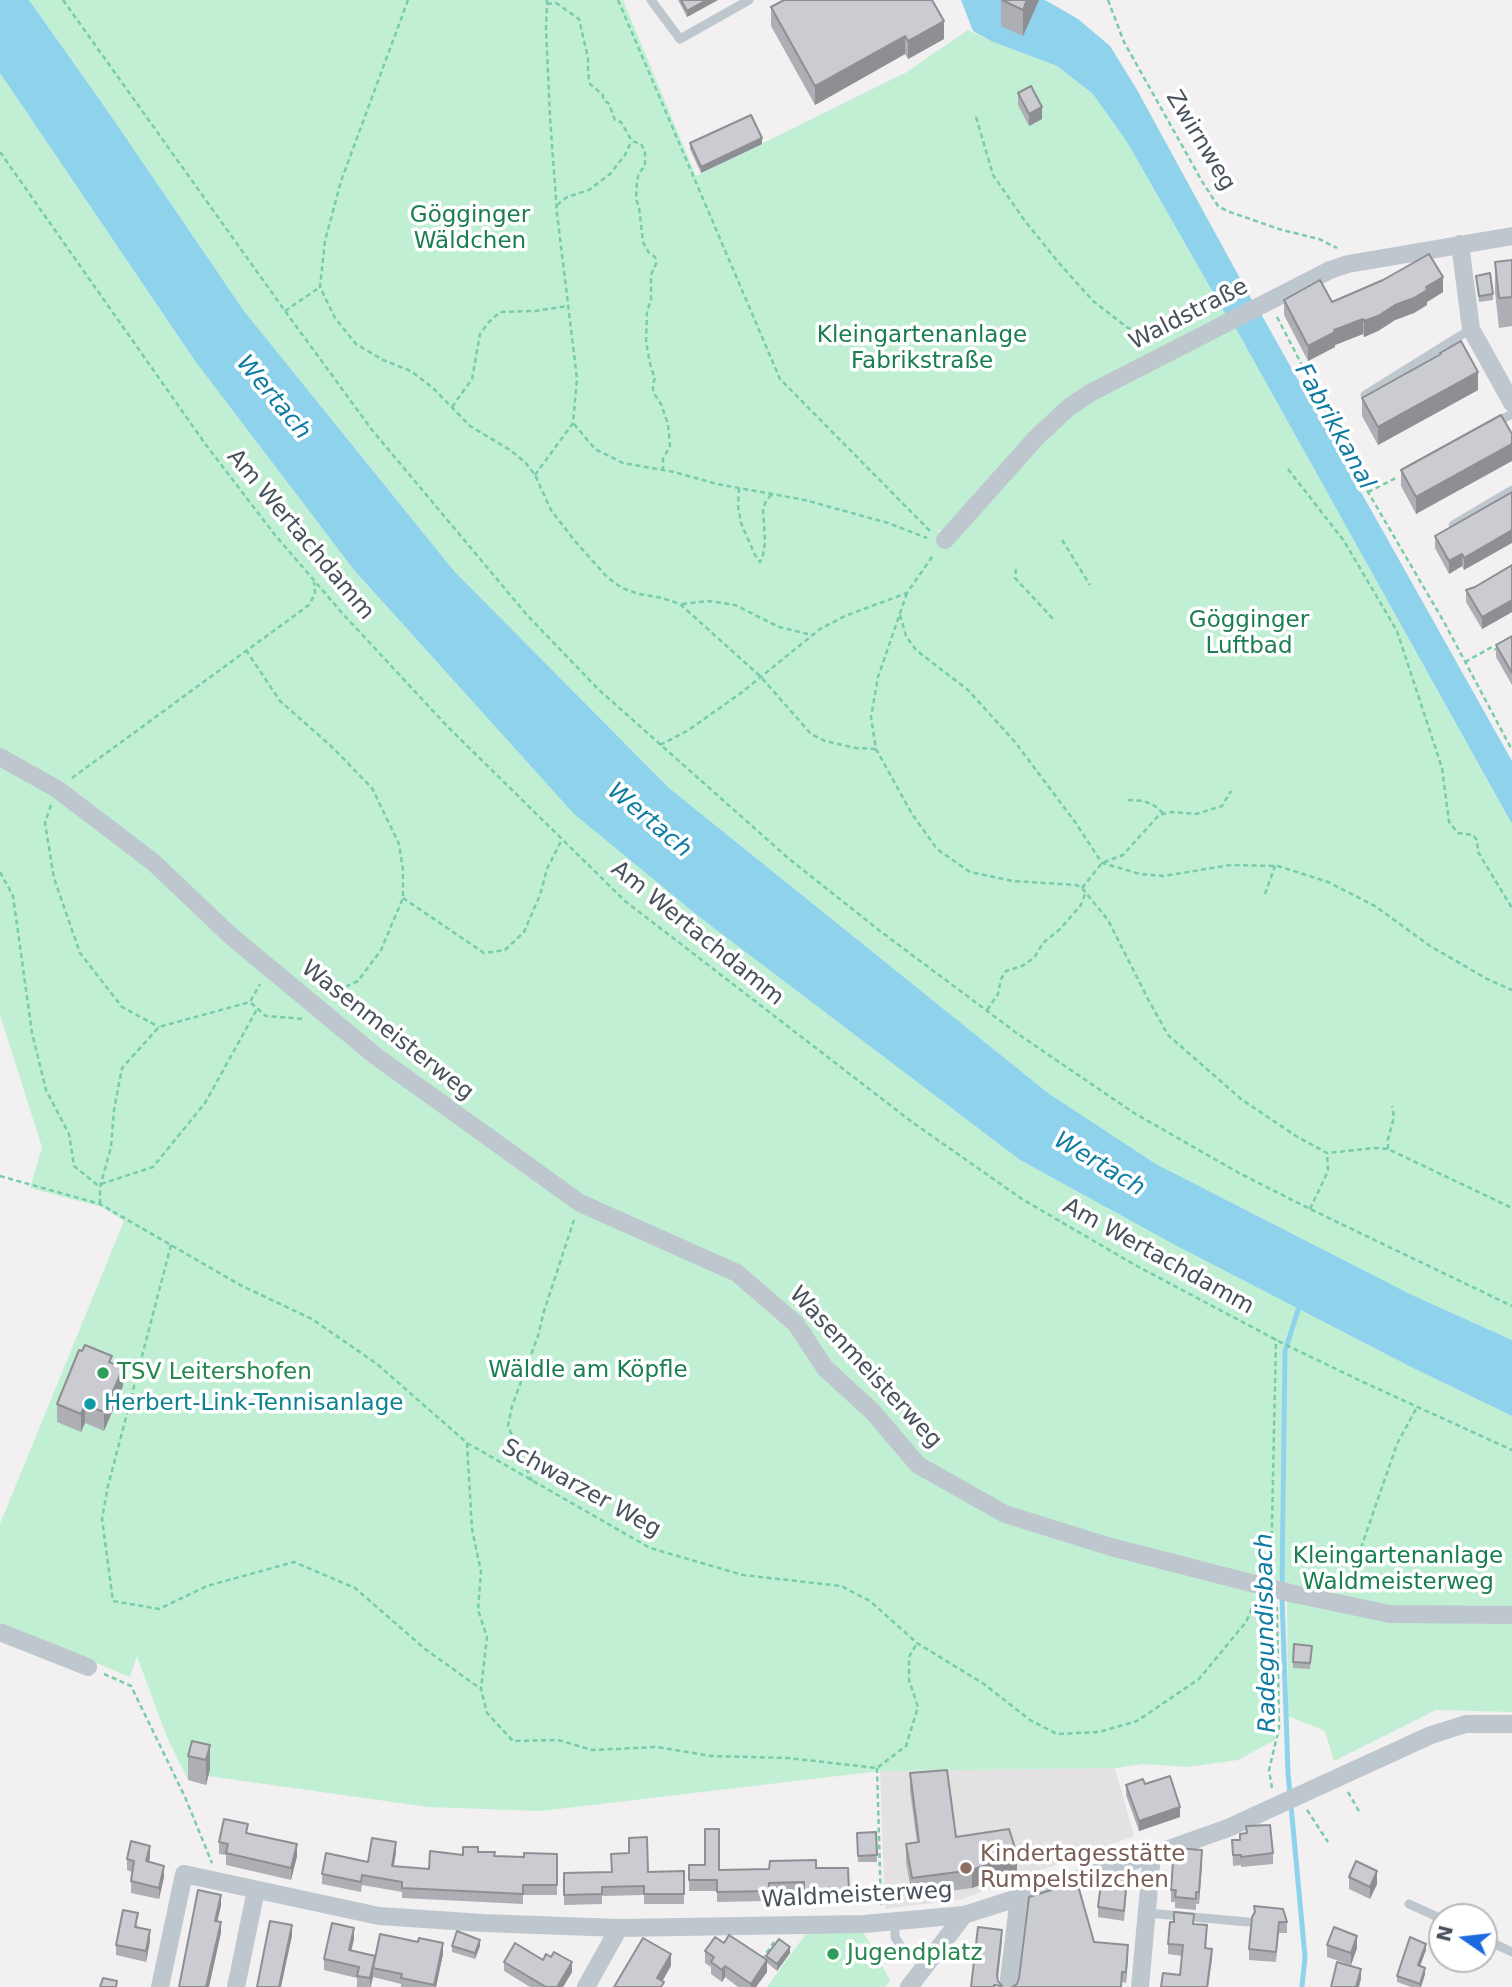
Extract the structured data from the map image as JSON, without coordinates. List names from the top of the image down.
{
  "streets": {
    "street": ["Waldstraße", "Wasenmeisterweg", "Waldmeisterweg"],
    "path": ["Zwirnweg", "Am Wertachdamm", "Schwarzer Weg"]
  },
  "crossings": [
    ["Zwirnweg", "Waldstraße"],
    ["Wasenmeisterweg", "Schwarzer Weg"]
  ],
  "water": ["Wertach", "Fabrikkanal", "Radegundisbach"],
  "parks": [
    "Gögginger Wäldchen",
    "Kleingartenanlage Fabrikstraße",
    "Gögginger Luftbad",
    "Wäldle am Köpfle",
    "Kleingartenanlage Waldmeisterweg"
  ],
  "places": [
    "TSV Leitershofen",
    "Herbert-Link-Tennisanlage",
    "Kindertagesstätte Rumpelstilzchen",
    "Jugendplatz"
  ],
  "north": "left"
}
